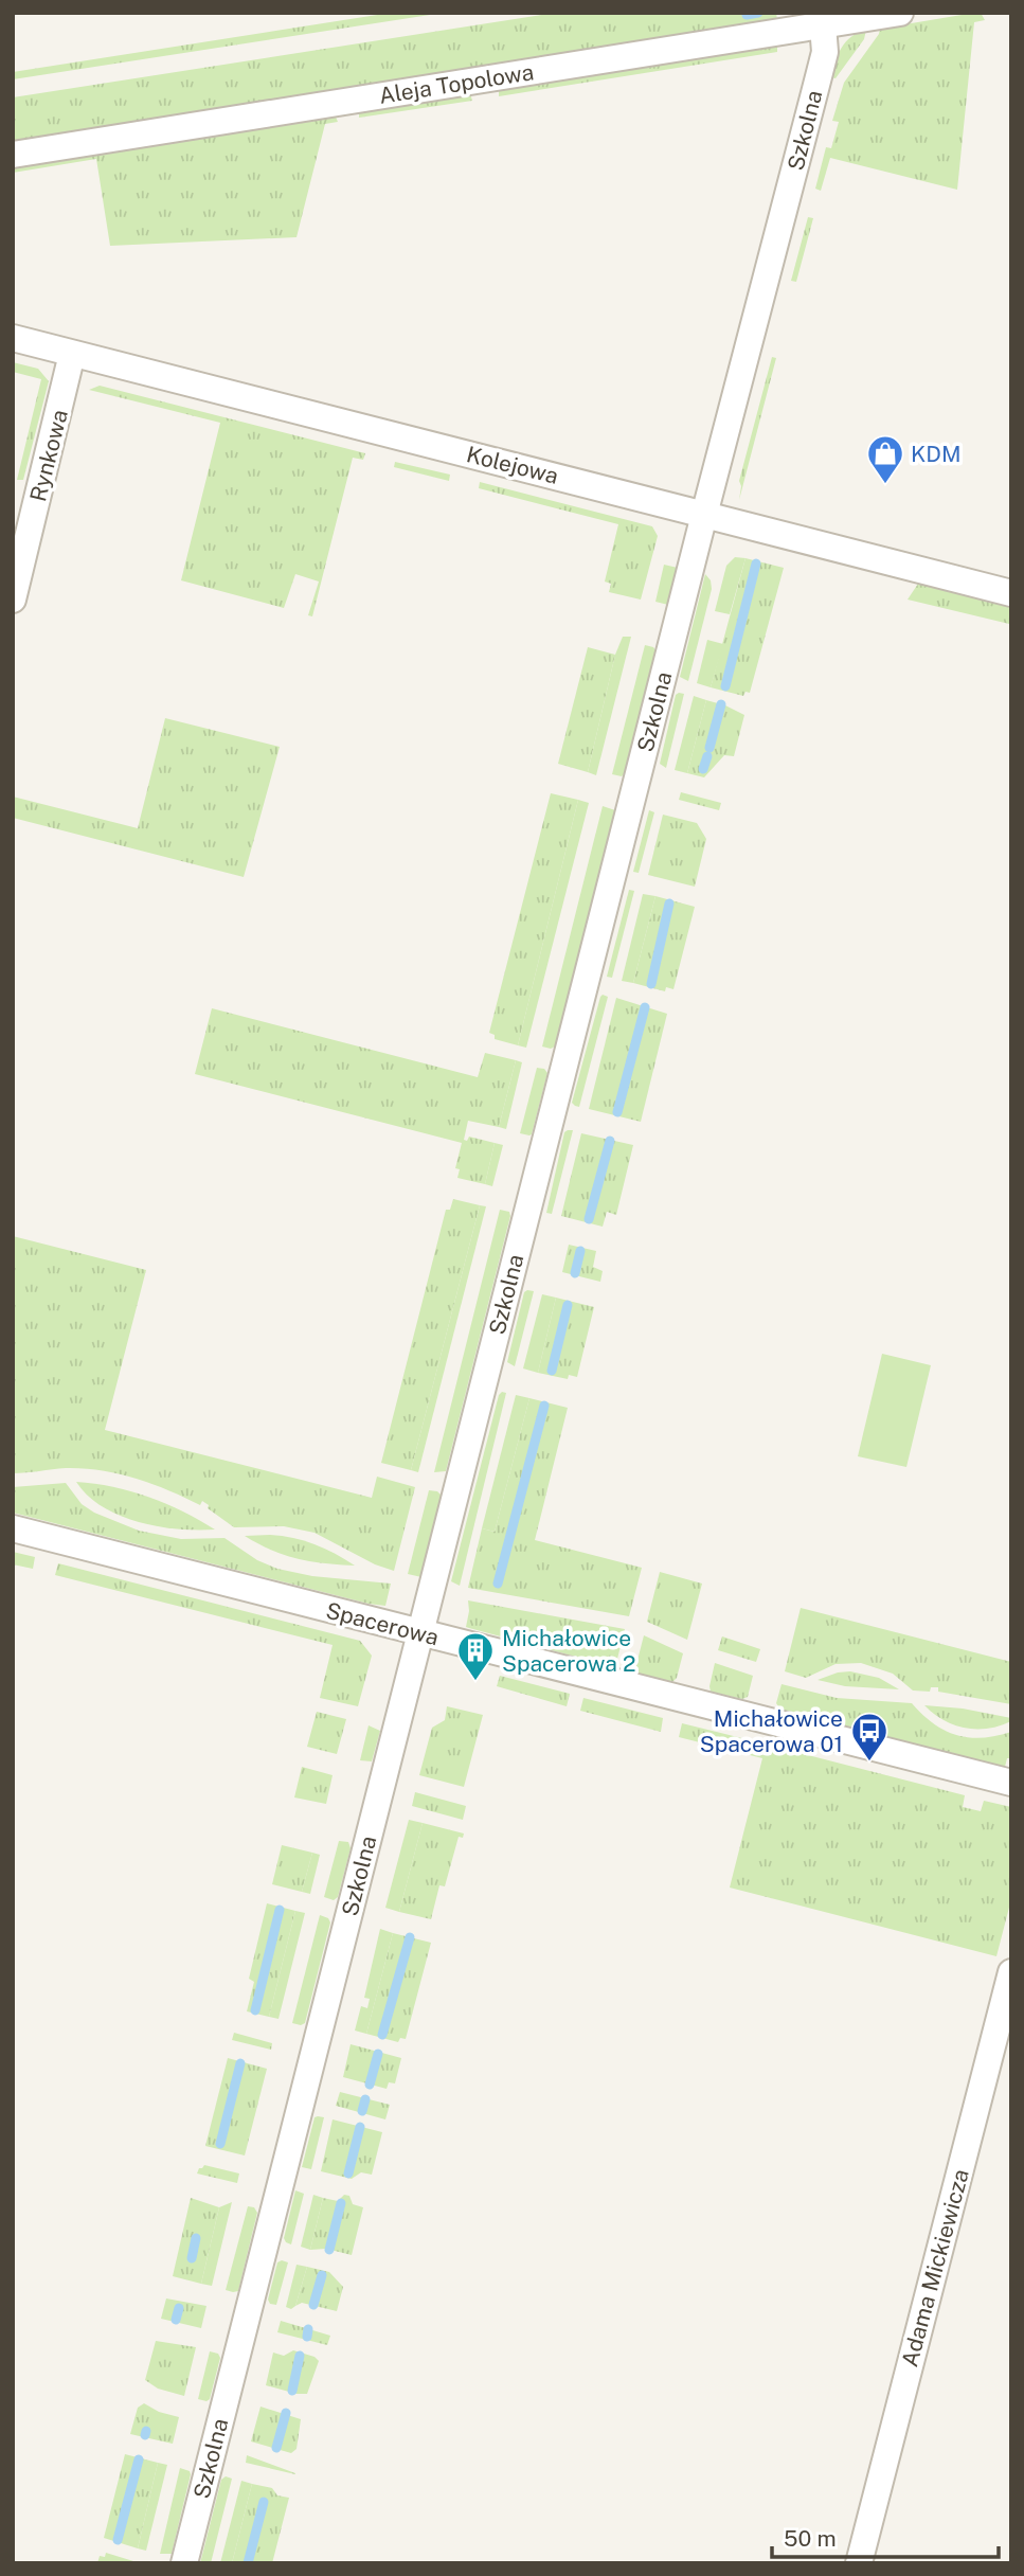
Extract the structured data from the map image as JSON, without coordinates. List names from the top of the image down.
{
  "streets": {
    "street": [
      "Aleja Topolowa",
      "Szkolna",
      "Rynkowa",
      "Kolejowa",
      "Spacerowa",
      "Adama Mickiewicza"
    ]
  },
  "crossings": [
    ["Aleja Topolowa", "Szkolna"],
    ["Szkolna", "Kolejowa"],
    ["Szkolna", "Spacerowa"],
    ["Rynkowa", "Kolejowa"]
  ],
  "places": {
    "shop": ["KDM"],
    "building": ["Michałowice Spacerowa 2"],
    "bus stop": ["Michałowice Spacerowa 01"]
  },
  "scale_bar": "50 m"
}
